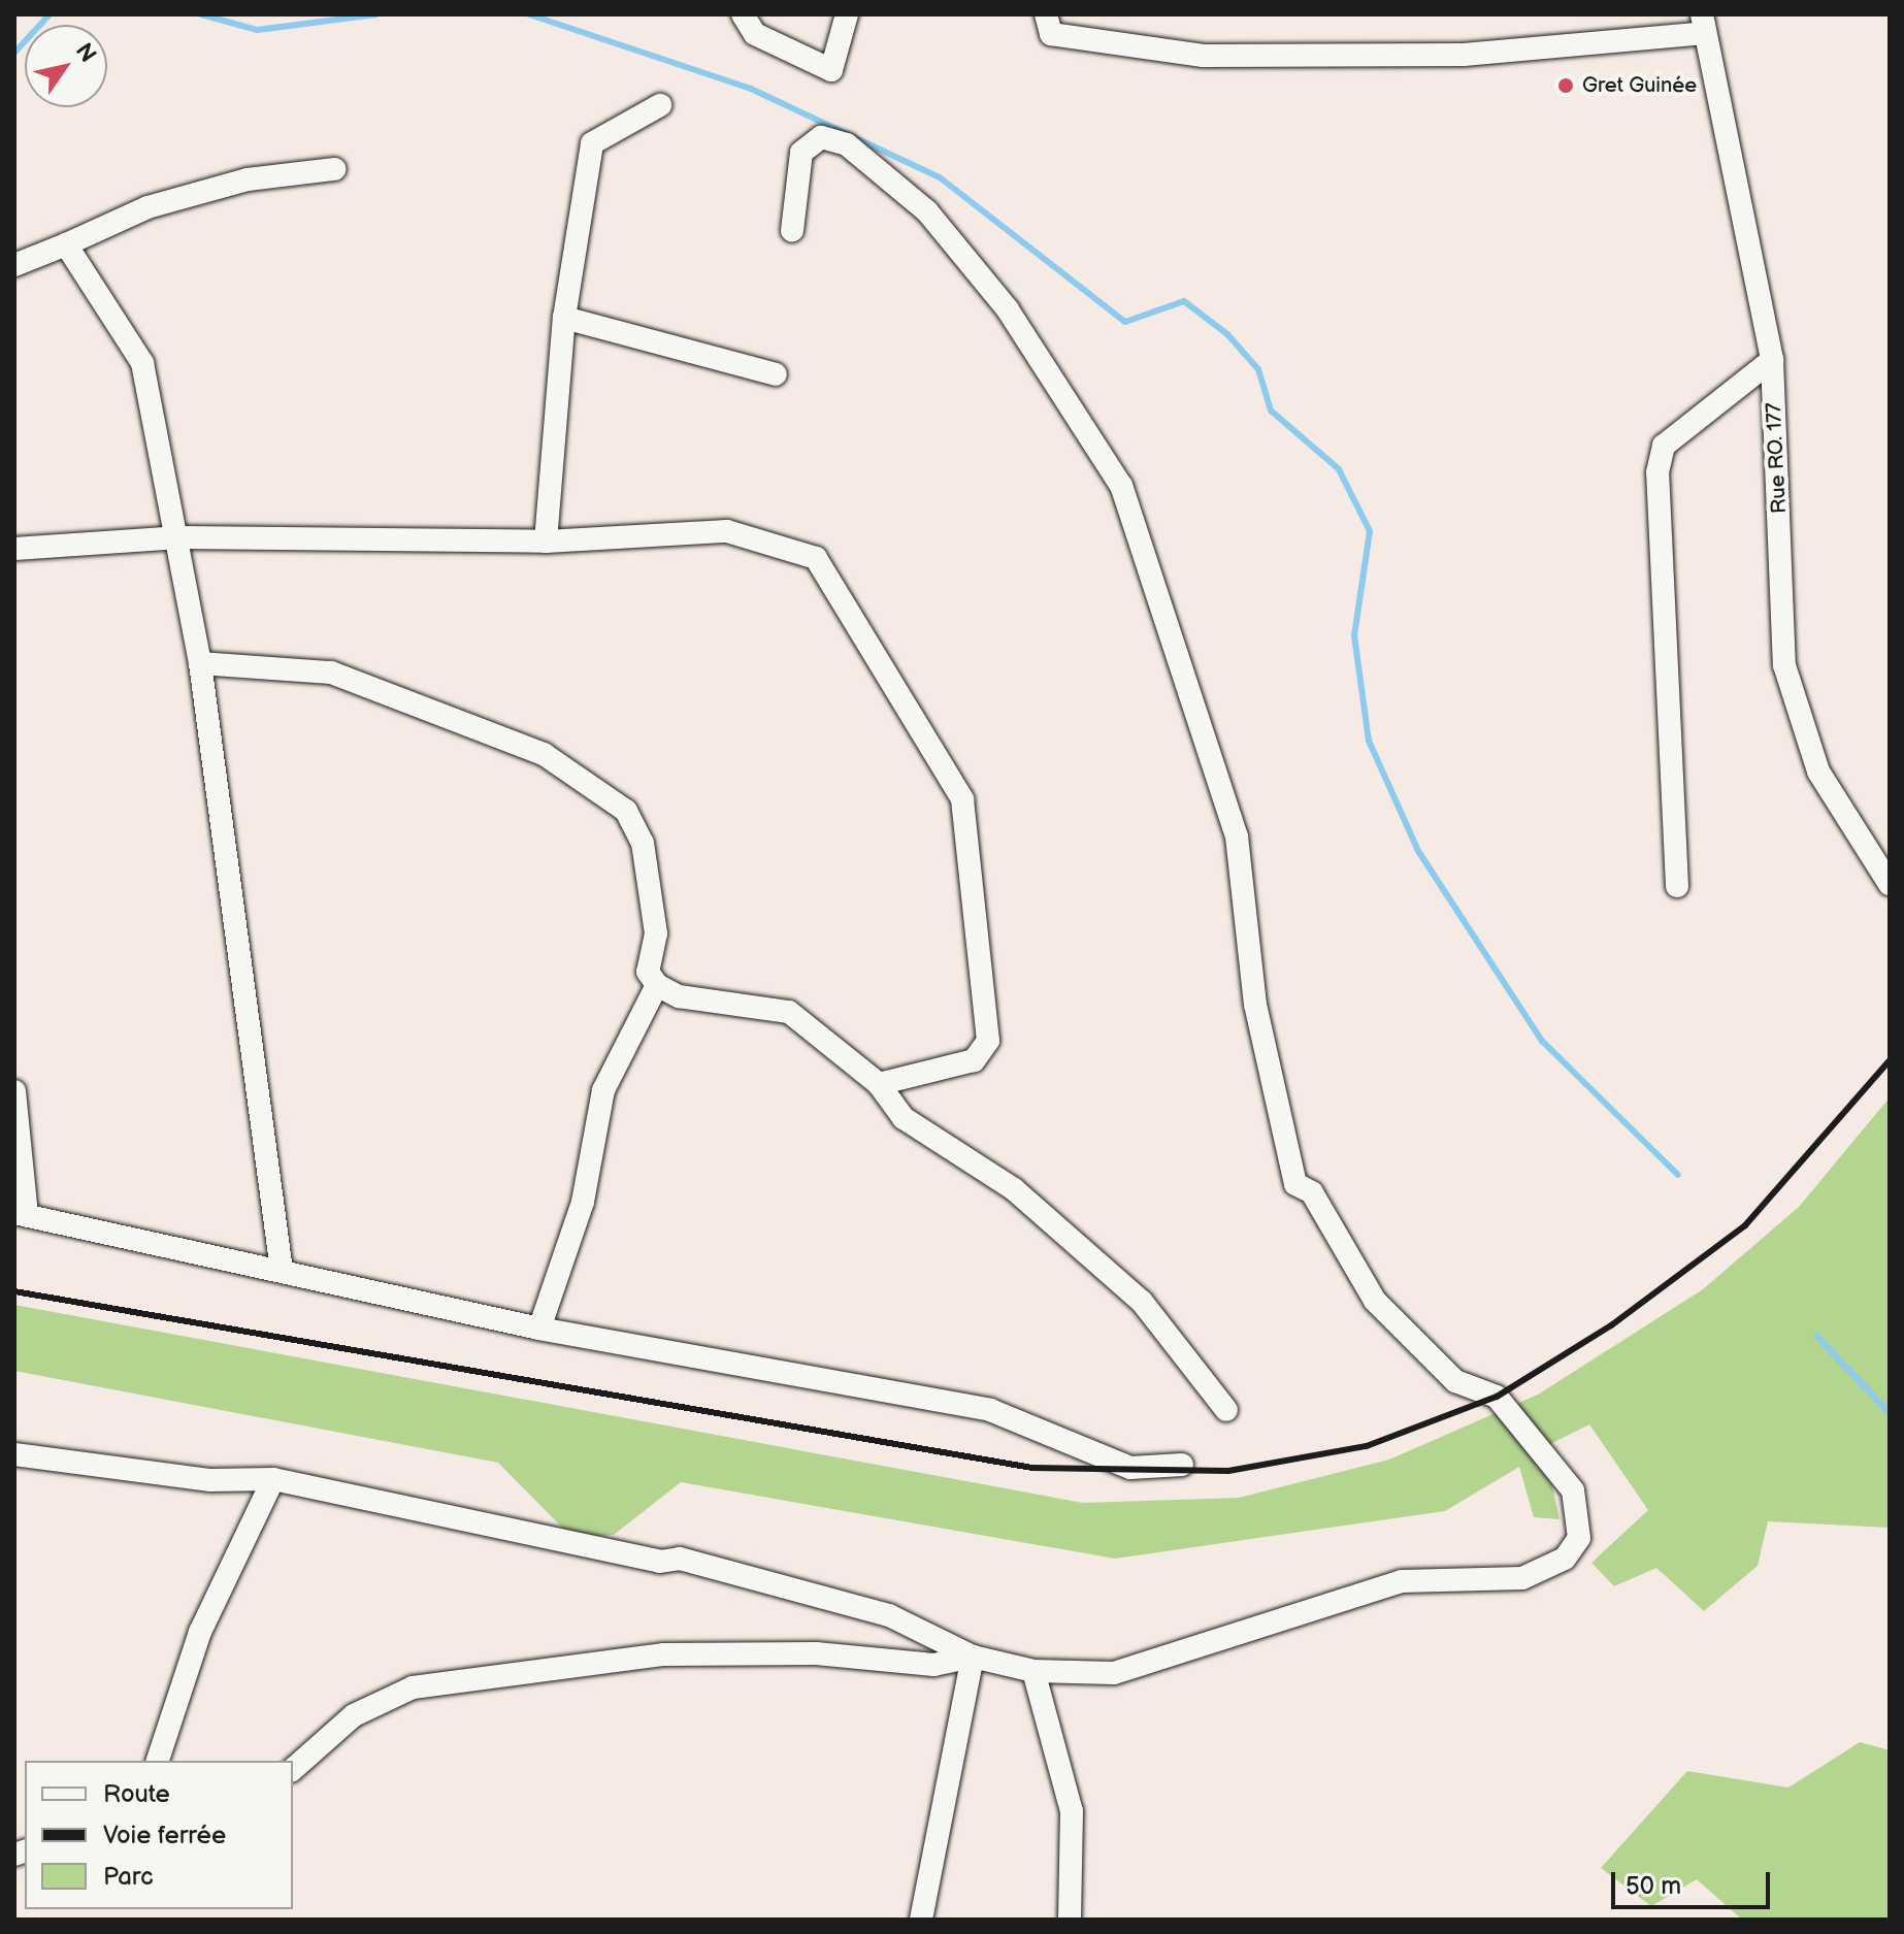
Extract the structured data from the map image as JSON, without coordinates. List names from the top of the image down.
{
  "streets": {
    "street": ["Rue RO. 177"]
  },
  "places": ["Gret Guinée"],
  "legend": ["Route", "Voie ferrée", "Parc"],
  "scale_bar": "50 m",
  "north": "top right"
}
